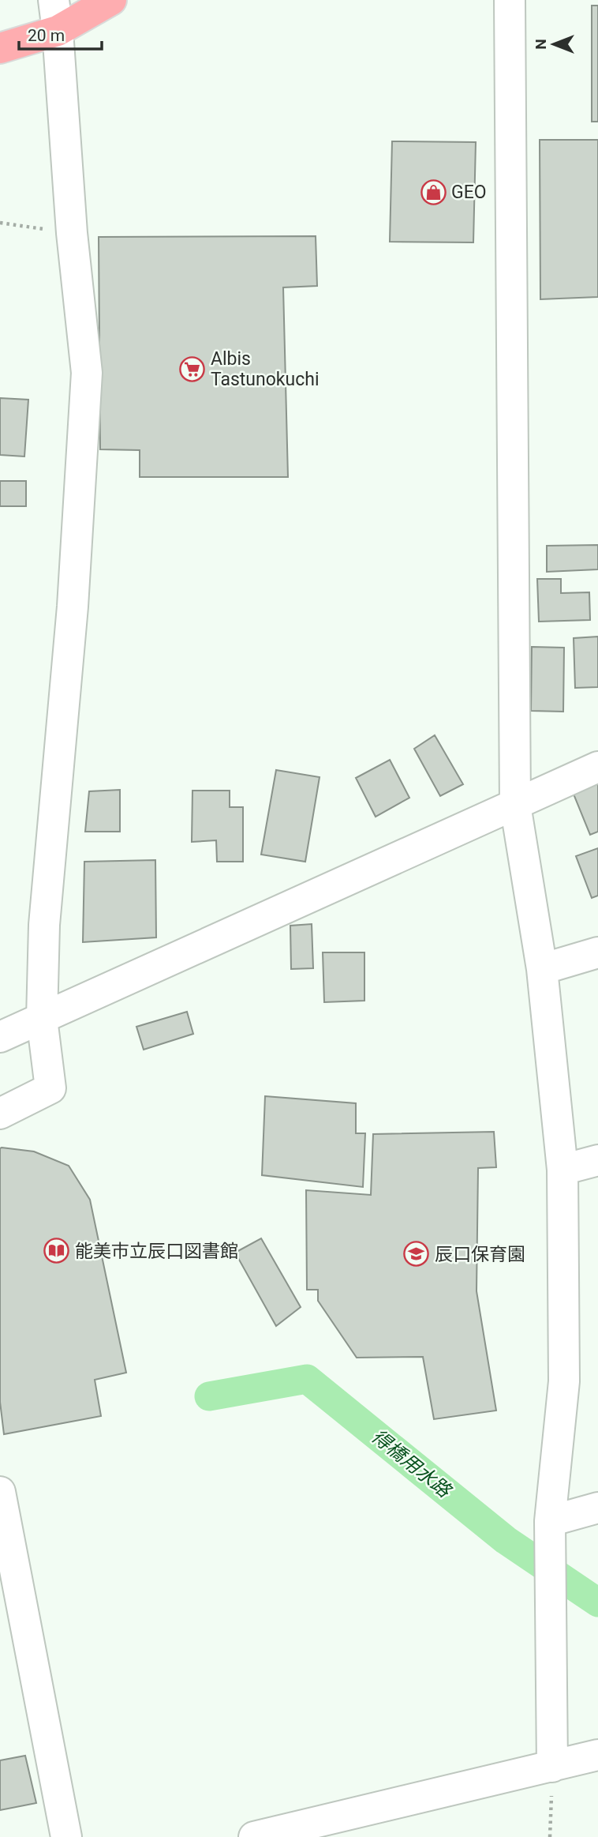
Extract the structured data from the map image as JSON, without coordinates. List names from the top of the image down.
{
  "water": ["得橋用水路"],
  "places": {
    "shop": ["GEO"],
    "supermarket": ["Albis Tastunokuchi"],
    "library": ["能美市立辰口図書館"],
    "school or university": ["辰口保育園"]
  },
  "scale_bar": "20 m",
  "north": "left"
}
